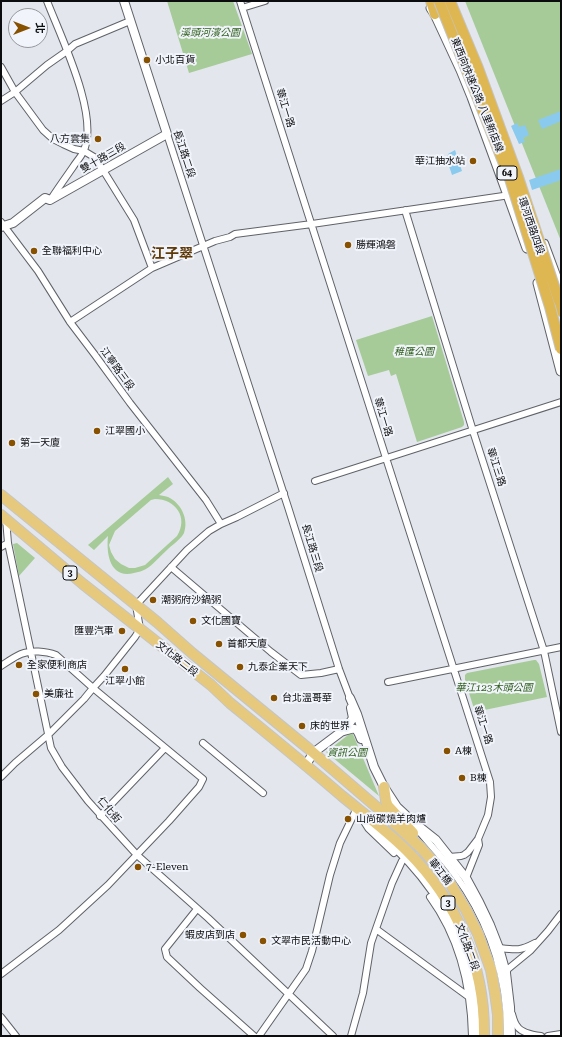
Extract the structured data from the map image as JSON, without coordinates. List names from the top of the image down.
{
  "streets": {
    "highway": ["東西向快速公路 八里新店線", "64"],
    "main road": [
      "環河西路四段",
      "3",
      "文化路二段",
      "華江橋"
    ],
    "street": [
      "華江一路",
      "長江路二段",
      "雙十路三段",
      "江寧路三段",
      "華江三路",
      "長江路三段",
      "仁化街"
    ]
  },
  "crossings": [
    ["東西向快速公路 八里新店線", "環河西路四段"],
    ["長江路二段", "雙十路三段"],
    ["長江路二段", "長江路三段"],
    ["雙十路三段", "江寧路三段"],
    ["文化路二段", "仁化街"],
    ["文化路二段", "華江橋"]
  ],
  "districts": ["江子翠"],
  "parks": [
    "溪頭河濱公園",
    "稚匯公園",
    "華江123木頭公園",
    "資訊公園"
  ],
  "places": [
    "小北百貨",
    "八方雲集",
    "華江抽水站",
    "勝輝鴻磐",
    "全聯福利中心",
    "江翠國小",
    "第一天廈",
    "潮粥府沙鍋粥",
    "文化國寶",
    "匯豐汽車",
    "首都天廈",
    "全家便利商店",
    "九泰企業天下",
    "江翠小館",
    "美廉社",
    "台北溫哥華",
    "床的世界",
    "A棟",
    "B棟",
    "山尚碳燒羊肉爐",
    "7-Eleven",
    "蝦皮店到店",
    "文翠市民活動中心"
  ],
  "north": "right"
}
